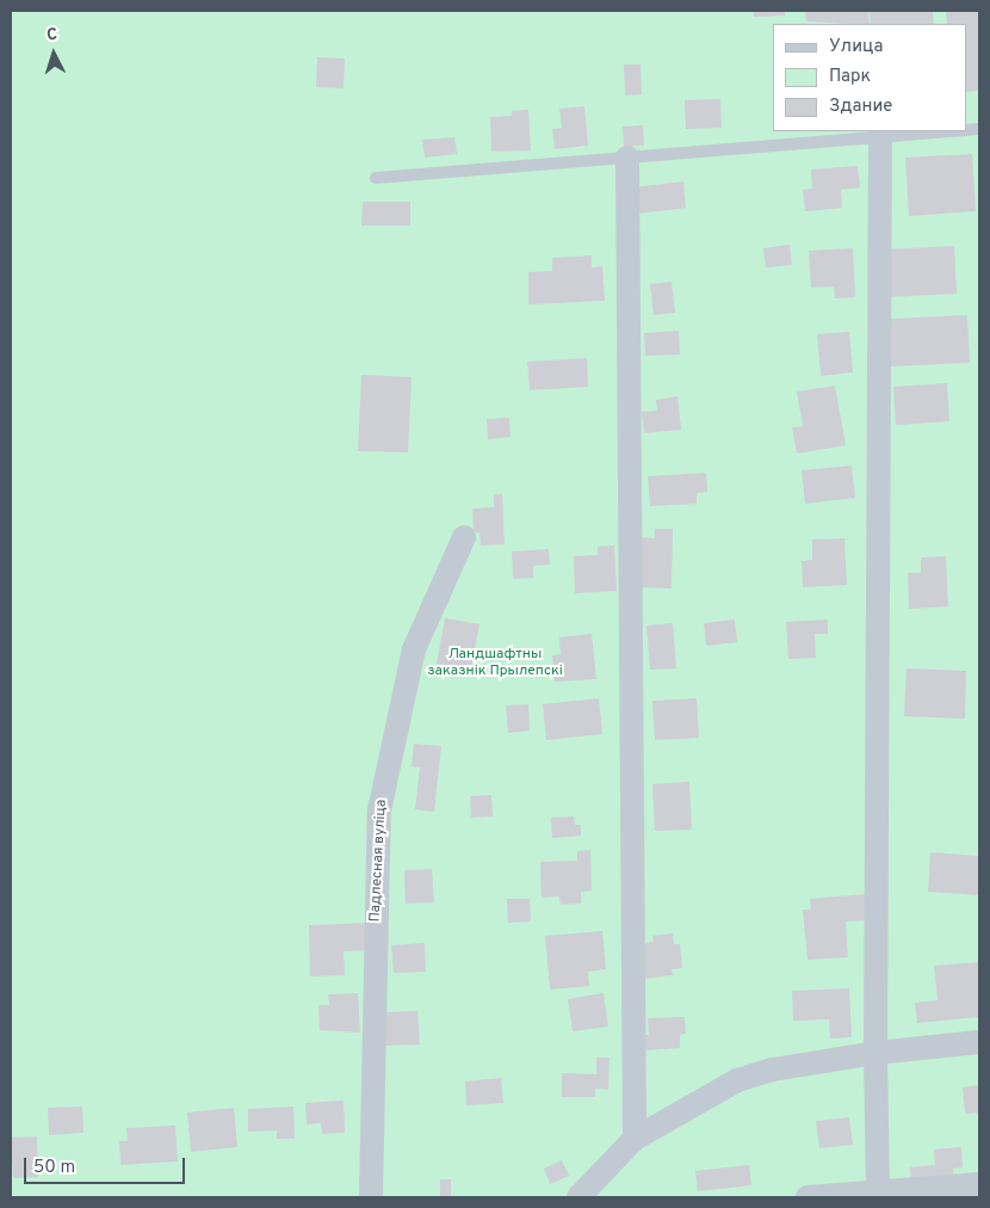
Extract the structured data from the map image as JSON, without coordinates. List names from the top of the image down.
{
  "streets": {
    "street": ["Падлесная вуліца"]
  },
  "parks": ["Ландшафтны заказнік Прылепскі"],
  "legend": ["Улица", "Парк", "Здание"],
  "scale_bar": "50 m",
  "north": "top"
}
